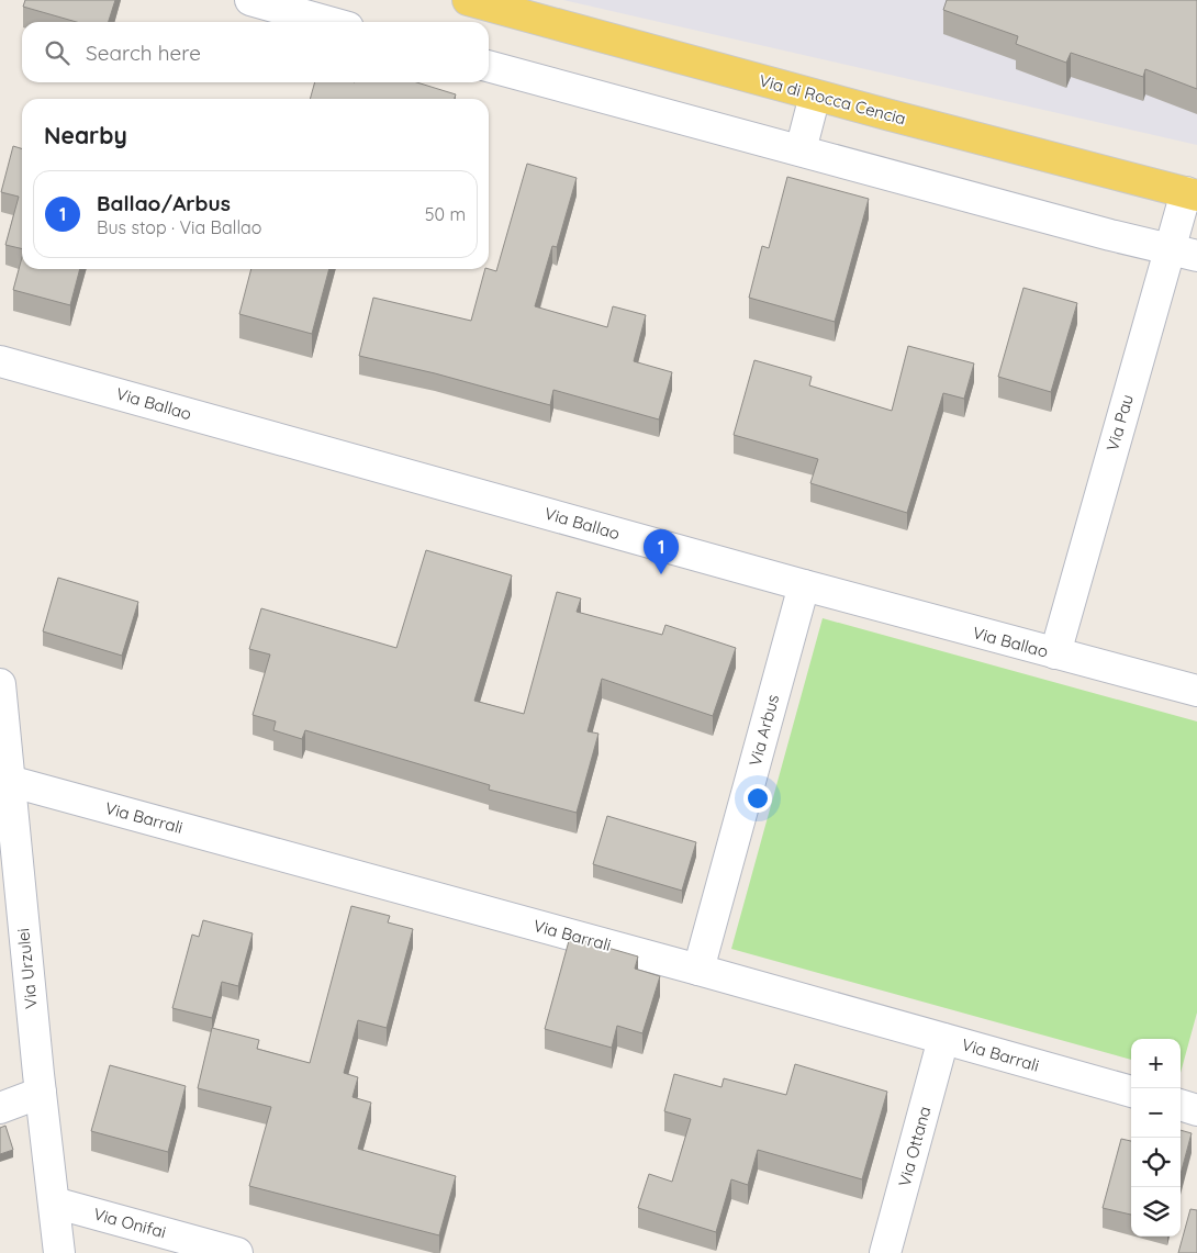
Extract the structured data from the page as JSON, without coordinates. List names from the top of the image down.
{
  "streets": {
    "main road": ["Via di Rocca Cencia"],
    "street": [
      "Via Ballao",
      "Via Pau",
      "Via Arbus",
      "Via Barrali",
      "Via Urzulei",
      "Via Ottana",
      "Via Onifai"
    ]
  },
  "crossings": [
    ["Via di Rocca Cencia", "Via Pau"],
    ["Via Ballao", "Via Pau"],
    ["Via Ballao", "Via Arbus"],
    ["Via Arbus", "Via Barrali"],
    ["Via Barrali", "Via Urzulei"],
    ["Via Barrali", "Via Ottana"],
    ["Via Urzulei", "Via Onifai"]
  ],
  "page": {
    "search": "Search here",
    "heading": "Nearby",
    "list": [
      {
        "mark": "1",
        "name": "Ballao/Arbus",
        "note": "Bus stop · Via Ballao",
        "value": "50 m"
      }
    ],
    "pins": "1",
    "map_buttons": ["+", "−"]
  }
}
